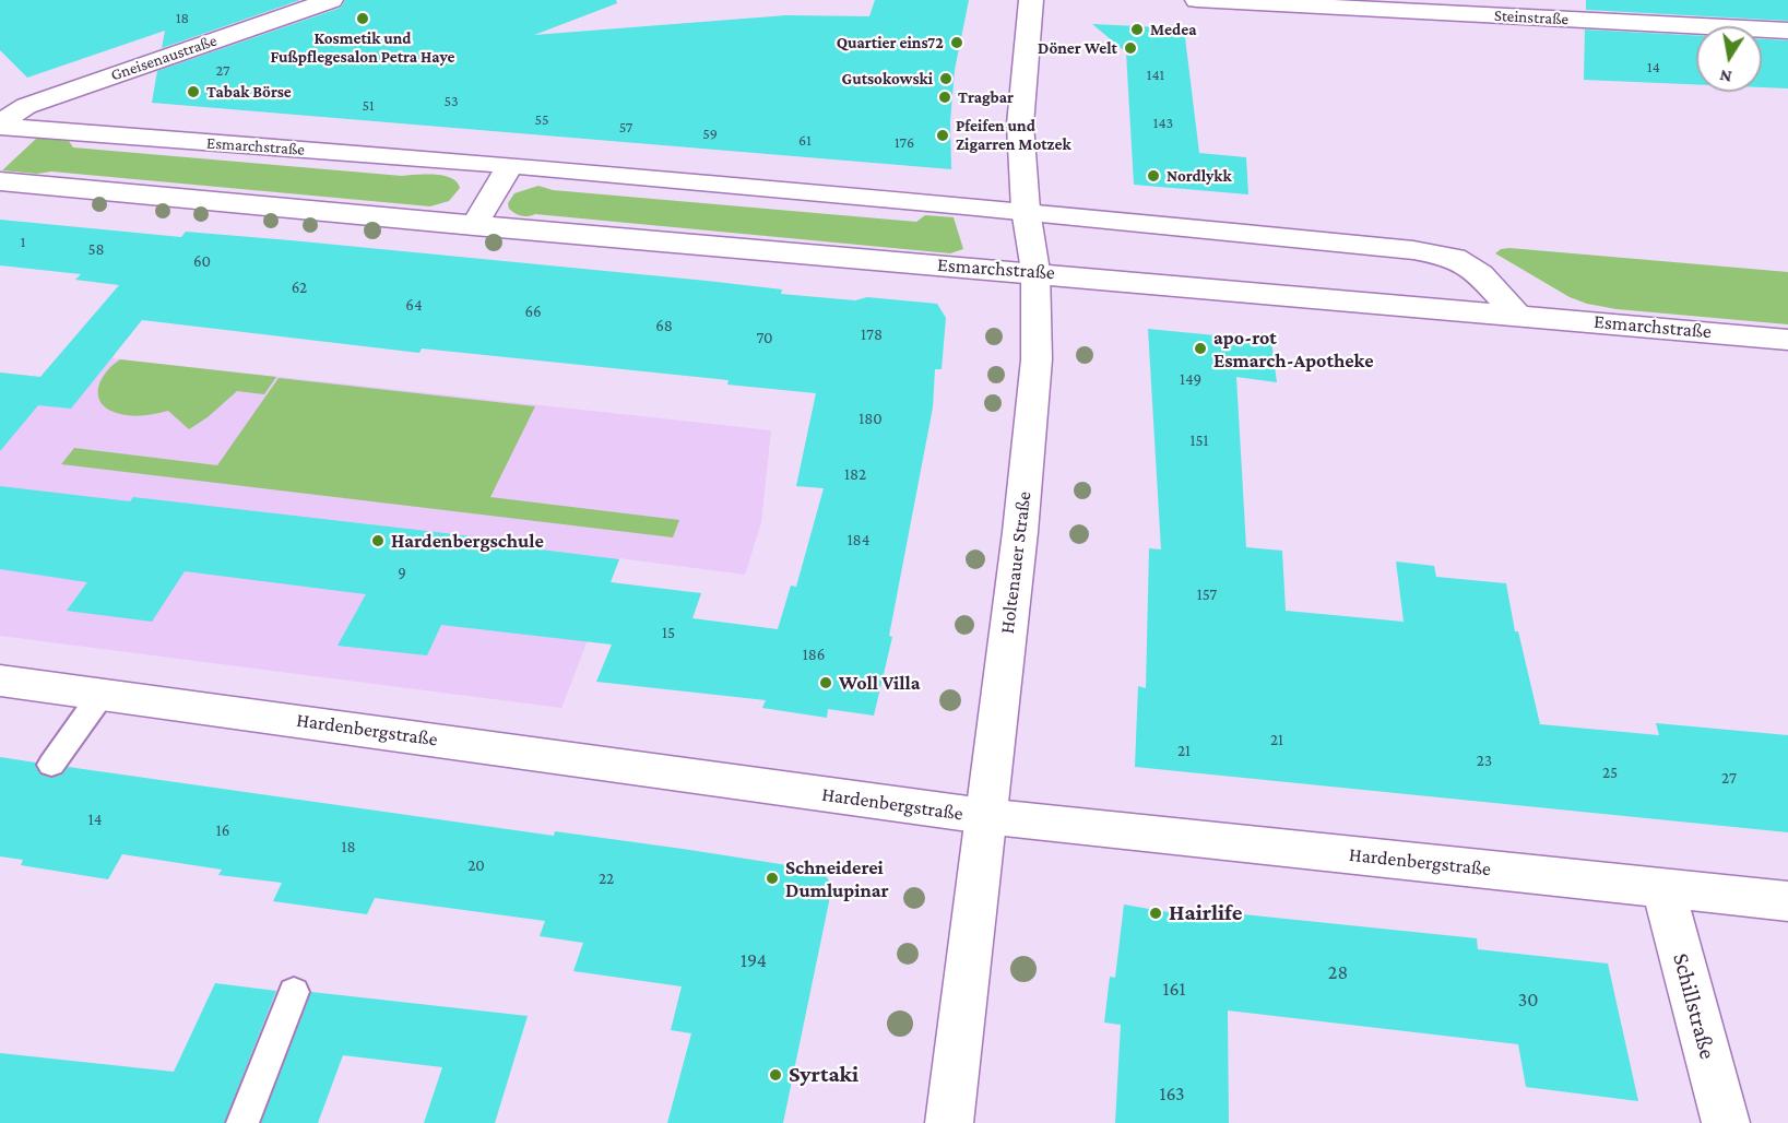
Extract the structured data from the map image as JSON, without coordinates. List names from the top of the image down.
{
  "streets": {
    "street": [
      "Steinstraße",
      "Gneisenaustraße",
      "Esmarchstraße",
      "Holtenauer Straße",
      "Hardenbergstraße",
      "Schillstraße"
    ]
  },
  "crossings": [
    ["Gneisenaustraße", "Esmarchstraße"],
    ["Esmarchstraße", "Holtenauer Straße"],
    ["Holtenauer Straße", "Hardenbergstraße"],
    ["Hardenbergstraße", "Schillstraße"]
  ],
  "places": [
    "Kosmetik und Fußpflegesalon Petra Haye",
    "Medea",
    "Quartier eins72",
    "Döner Welt",
    "Gutsokowski",
    "Tabak Börse",
    "Tragbar",
    "Pfeifen und Zigarren Motzek",
    "Nordlykk",
    "apo-rot Esmarch-Apotheke",
    "Hardenbergschule",
    "Woll Villa",
    "Schneiderei Dumlupinar",
    "Hairlife",
    "Syrtaki"
  ],
  "house_numbers": [
    "18",
    "14",
    "27",
    "141",
    "53",
    "51",
    "55",
    "143",
    "57",
    "59",
    "61",
    "176",
    "1",
    "58",
    "60",
    "62",
    "64",
    "66",
    "68",
    "178",
    "70",
    "149",
    "180",
    "151",
    "182",
    "184",
    "9",
    "157",
    "15",
    "186",
    "21",
    "21",
    "23",
    "25",
    "27",
    "14",
    "16",
    "18",
    "20",
    "22",
    "194",
    "28",
    "161",
    "30",
    "163"
  ],
  "north": "bottom"
}
